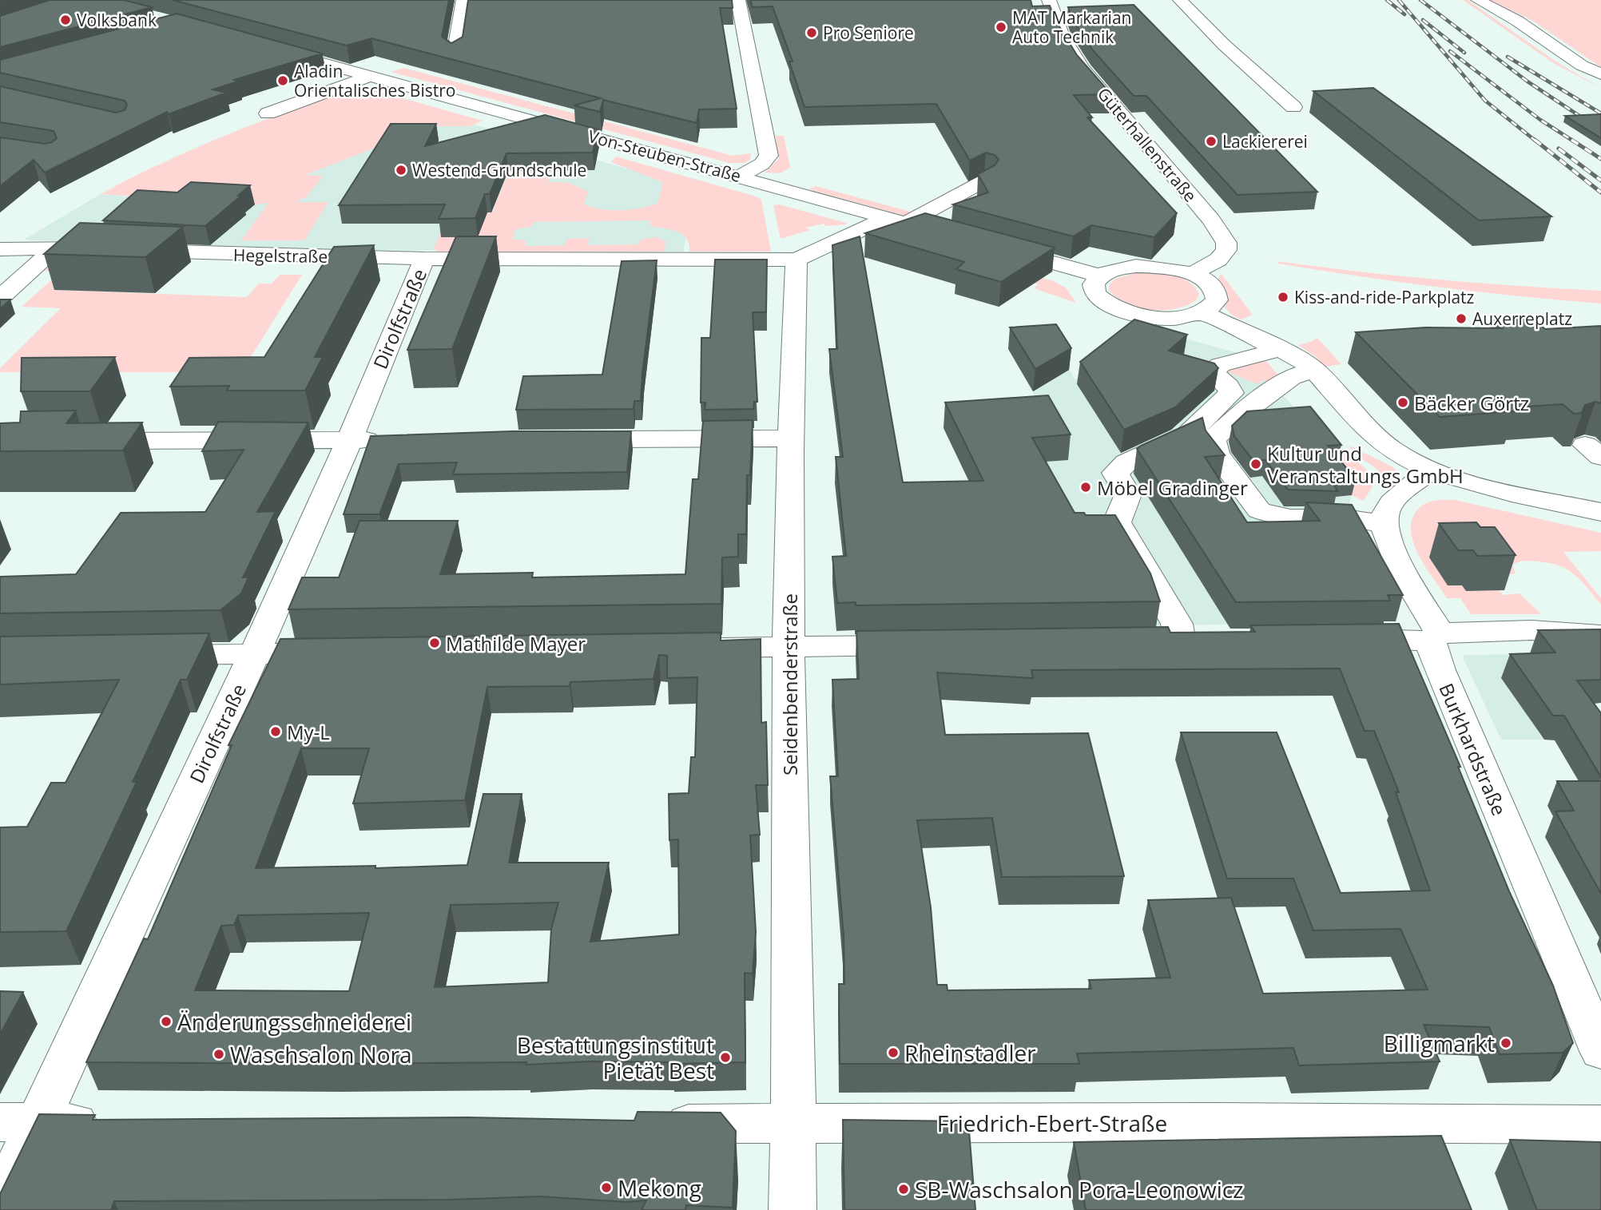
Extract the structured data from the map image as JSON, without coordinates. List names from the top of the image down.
{
  "streets": {
    "street": [
      "Güterhallenstraße",
      "Von-Steuben-Straße",
      "Hegelstraße",
      "Dirolfstraße",
      "Seidenbenderstraße",
      "Burkhardstraße",
      "Friedrich-Ebert-Straße"
    ]
  },
  "crossings": [
    ["Hegelstraße", "Dirolfstraße"],
    ["Hegelstraße", "Seidenbenderstraße"],
    ["Seidenbenderstraße", "Friedrich-Ebert-Straße"]
  ],
  "places": [
    "Volksbank",
    "MAT Markarian Auto Technik",
    "Pro Seniore",
    "Aladin Orientalisches Bistro",
    "Lackiererei",
    "Westend-Grundschule",
    "Kiss-and-ride-Parkplatz",
    "Auxerreplatz",
    "Bäcker Görtz",
    "Kultur und Veranstaltungs GmbH",
    "Möbel Gradinger",
    "Mathilde Mayer",
    "My-L",
    "Änderungsschneiderei",
    "Billigmarkt",
    "Rheinstadler",
    "Waschsalon Nora",
    "Bestattungsinstitut Pietät Best",
    "Mekong",
    "SB-Waschsalon Pora-Leonowicz"
  ]
}
